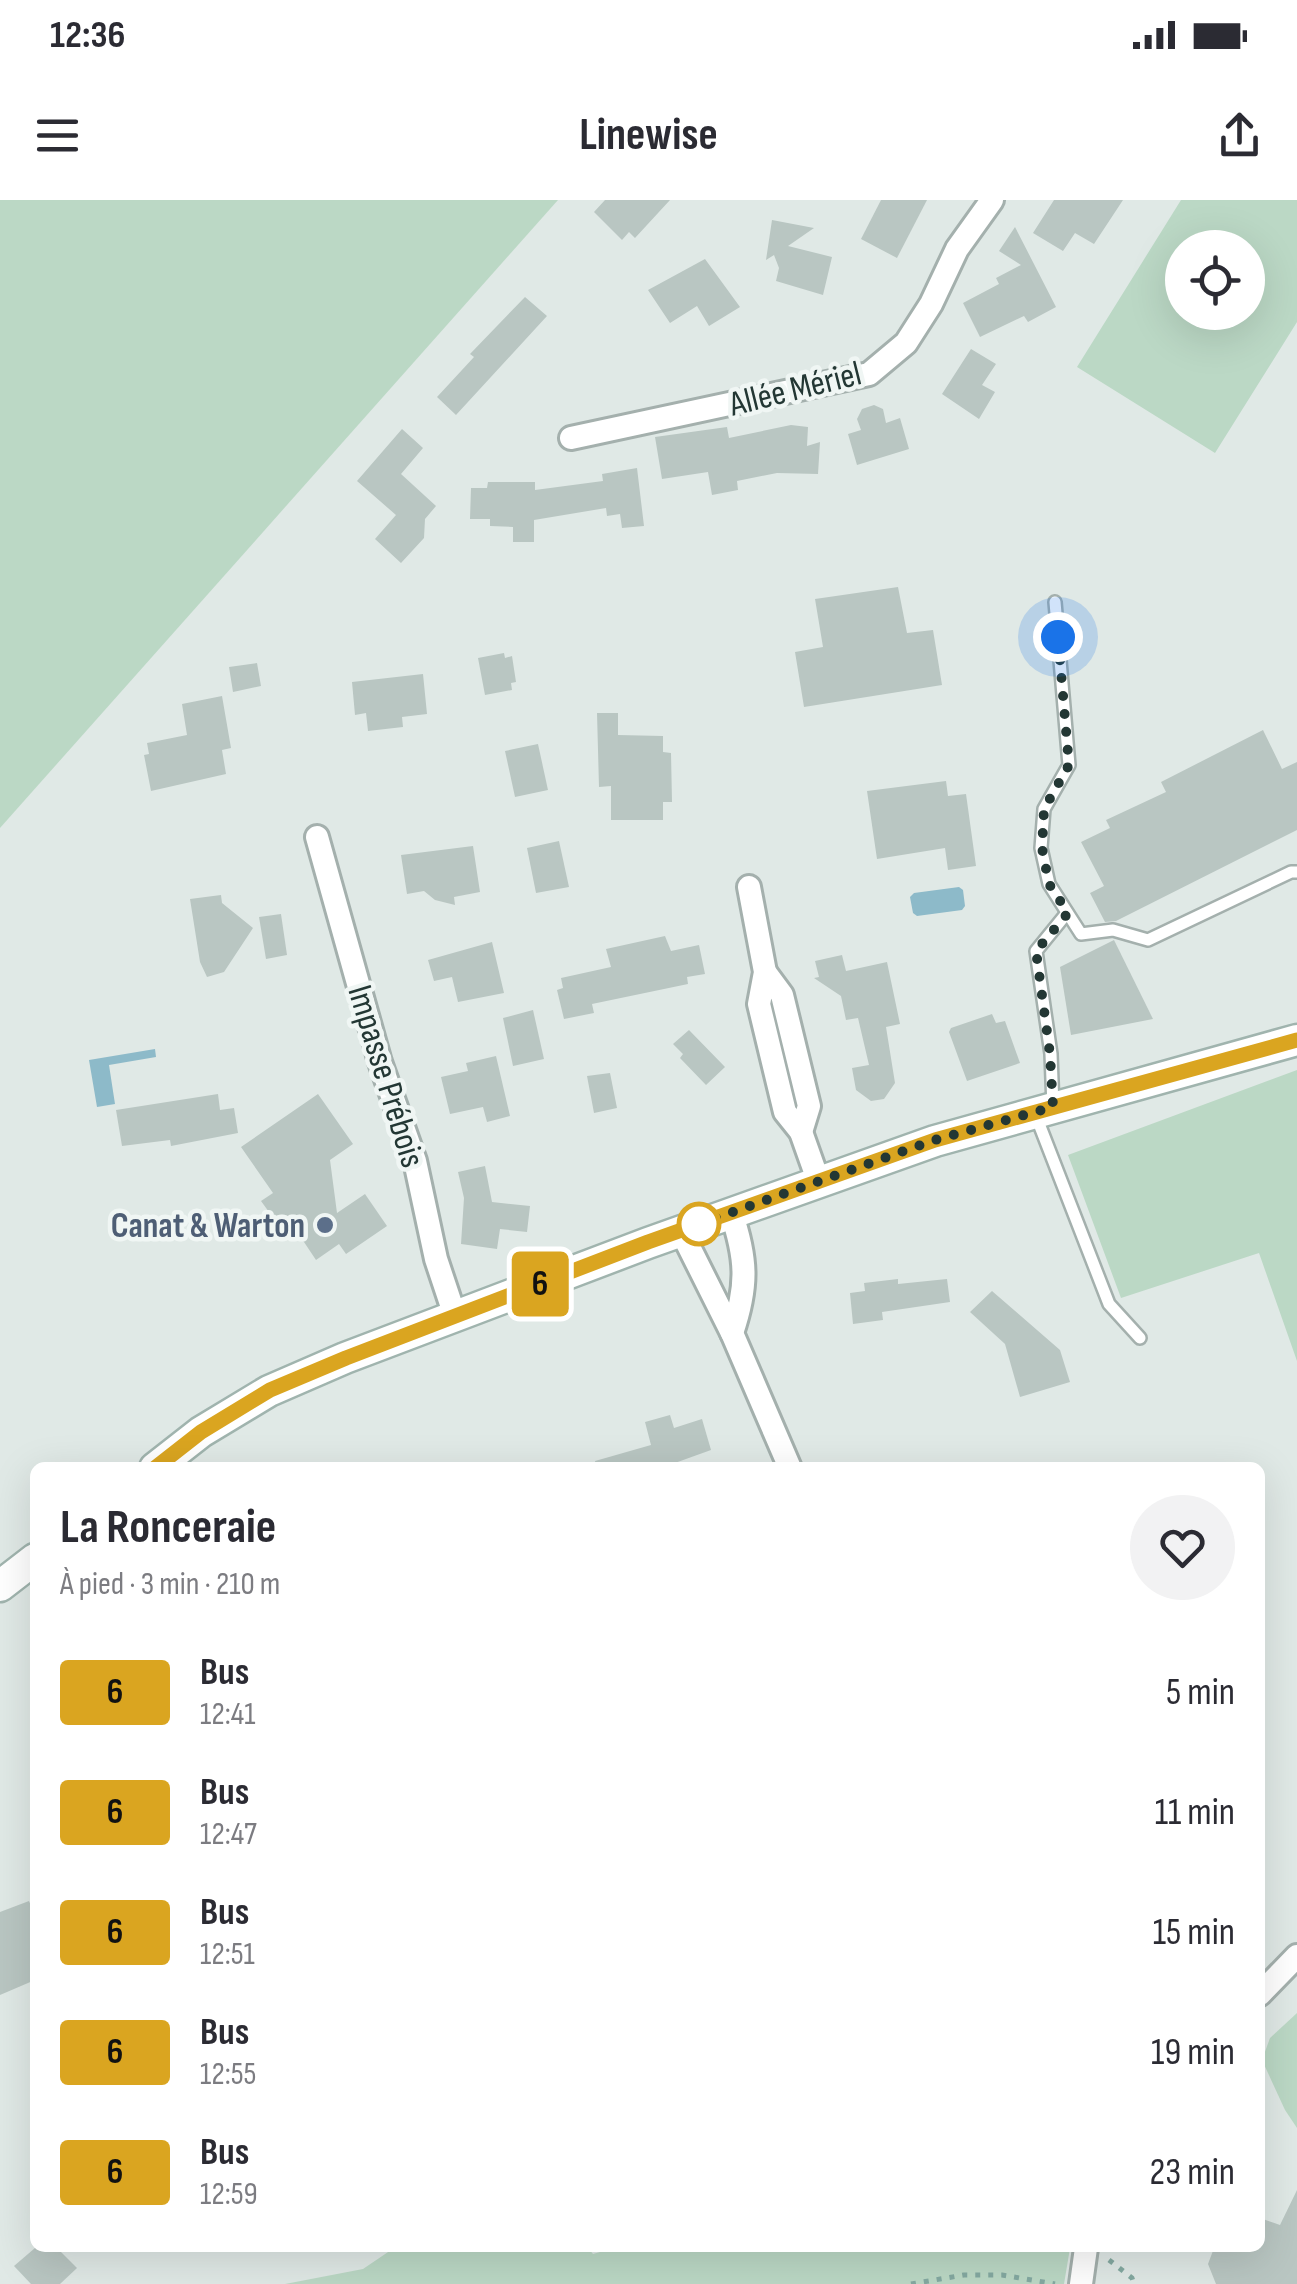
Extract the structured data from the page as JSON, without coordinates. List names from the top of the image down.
{
  "streets": {
    "street": ["Allée Mériel", "Impasse Prébois"]
  },
  "places": ["Canat & Warton"],
  "lines": ["bus line 6"],
  "page": {
    "status": "12:36",
    "header": "Linewise",
    "on_map": "6",
    "heading": ["La Ronceraie", "À pied · 3 min · 210 m"],
    "list": [
      {
        "mark": "6",
        "name": "Bus",
        "note": "12:41",
        "value": "5 min"
      },
      {
        "mark": "6",
        "name": "Bus",
        "note": "12:47",
        "value": "11 min"
      },
      {
        "mark": "6",
        "name": "Bus",
        "note": "12:51",
        "value": "15 min"
      },
      {
        "mark": "6",
        "name": "Bus",
        "note": "12:55",
        "value": "19 min"
      },
      {
        "mark": "6",
        "name": "Bus",
        "note": "12:59",
        "value": "23 min"
      }
    ]
  }
}
